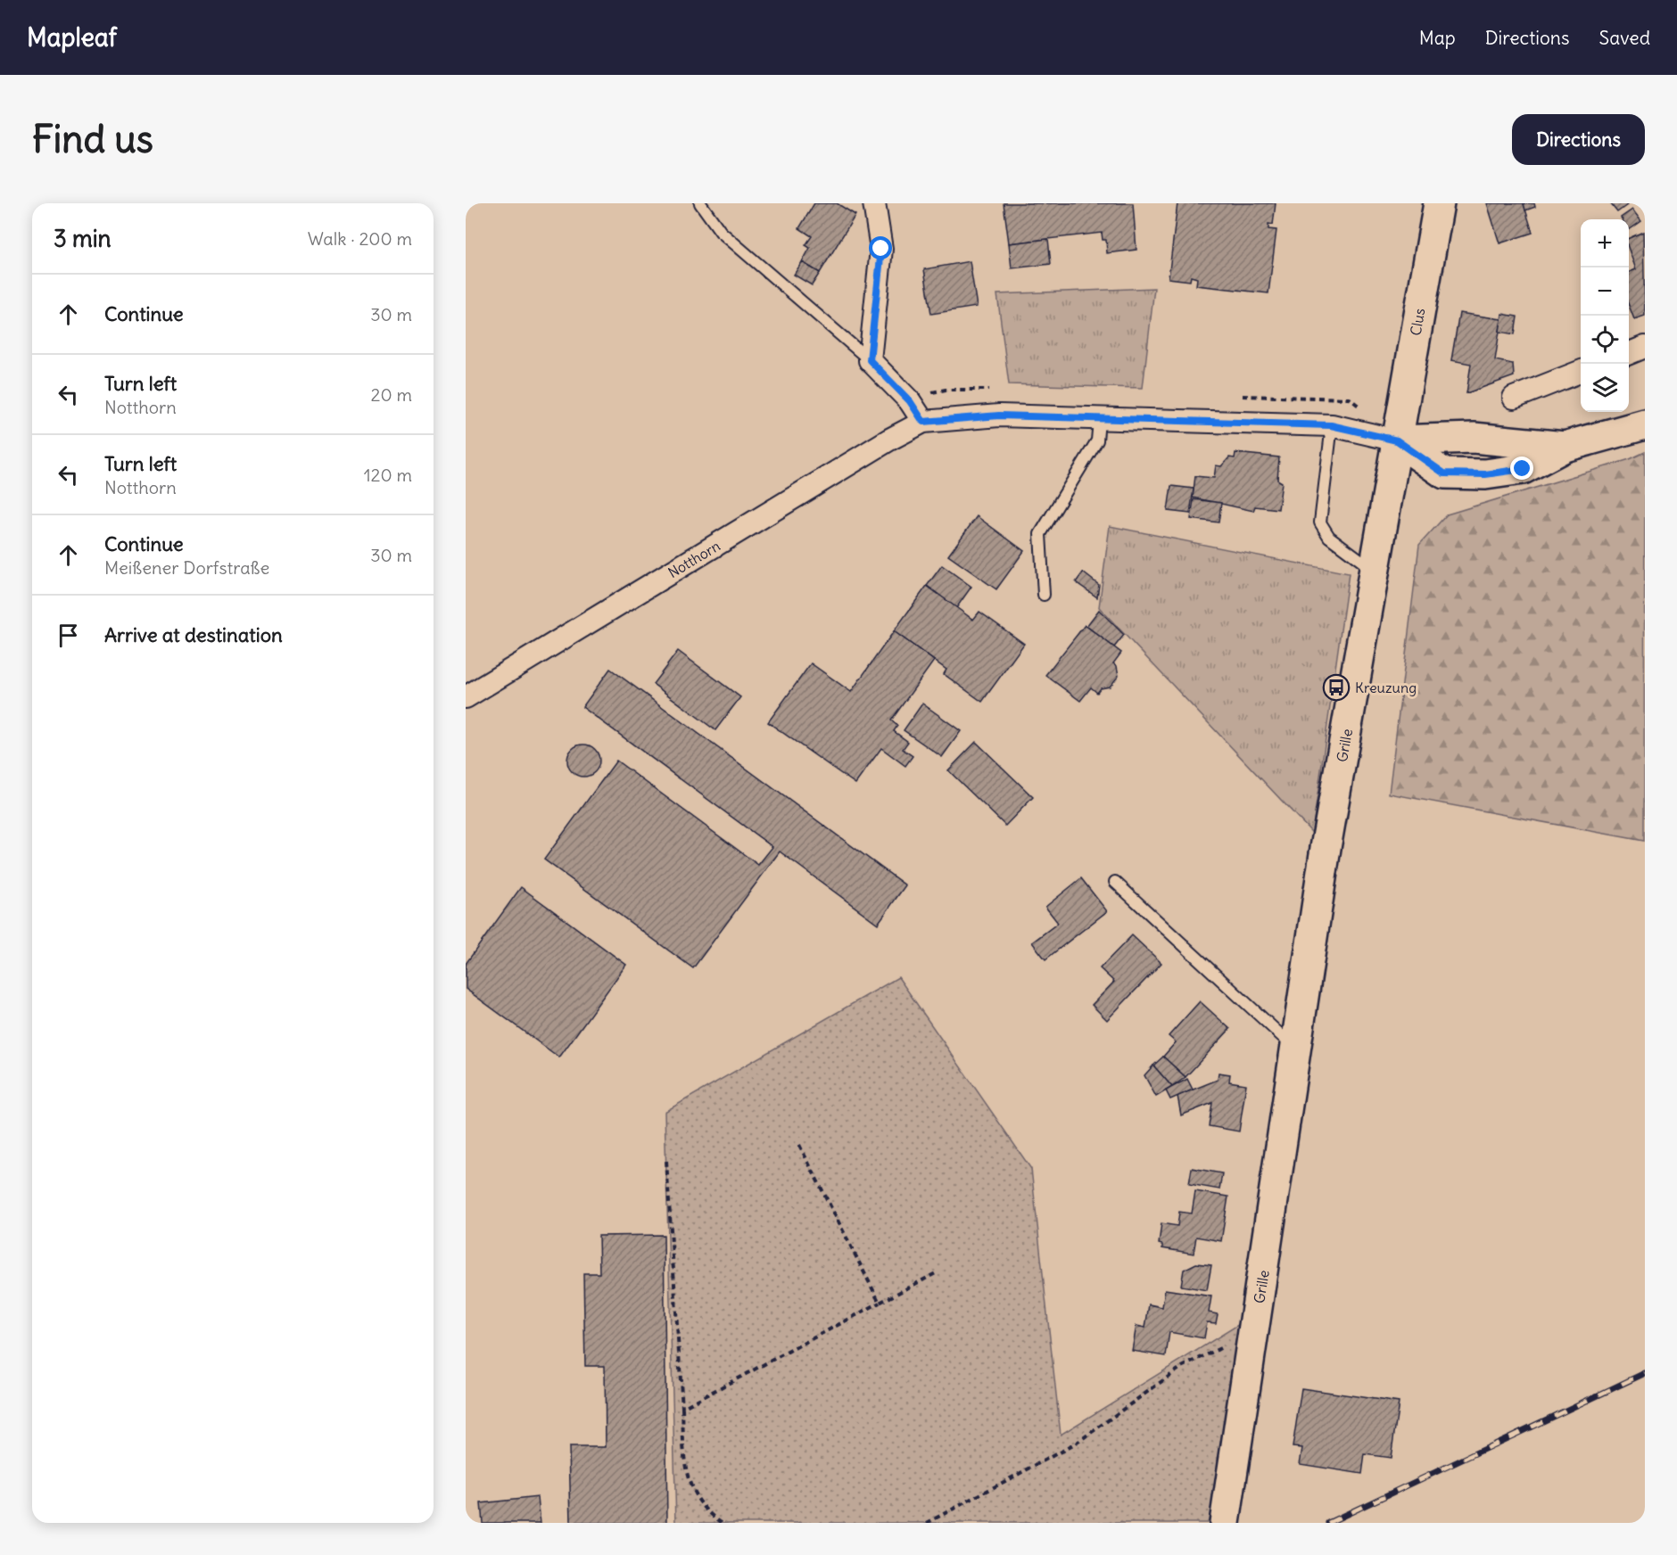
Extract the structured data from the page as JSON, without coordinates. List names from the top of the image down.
{
  "streets": {
    "main road": ["Clus", "Grille"],
    "street": ["Notthorn"]
  },
  "crossings": [
    ["Clus", "Notthorn"],
    ["Clus", "Grille"],
    ["Notthorn", "Grille"]
  ],
  "places": {
    "bus stop": ["Kreuzung"]
  },
  "page": {
    "header": "Mapleaf",
    "nav": ["Map", "Directions", "Saved"],
    "buttons": "Directions",
    "title": "Find us",
    "heading": ["3 min", "Walk · 200 m"],
    "map_buttons": ["+", "−"],
    "list": [
      ["Continue", "30 m"],
      ["Turn left", "Notthorn", "20 m"],
      ["Turn left", "Notthorn", "120 m"],
      ["Continue", "Meißener Dorfstraße", "30 m"],
      "Arrive at destination"
    ]
  }
}
